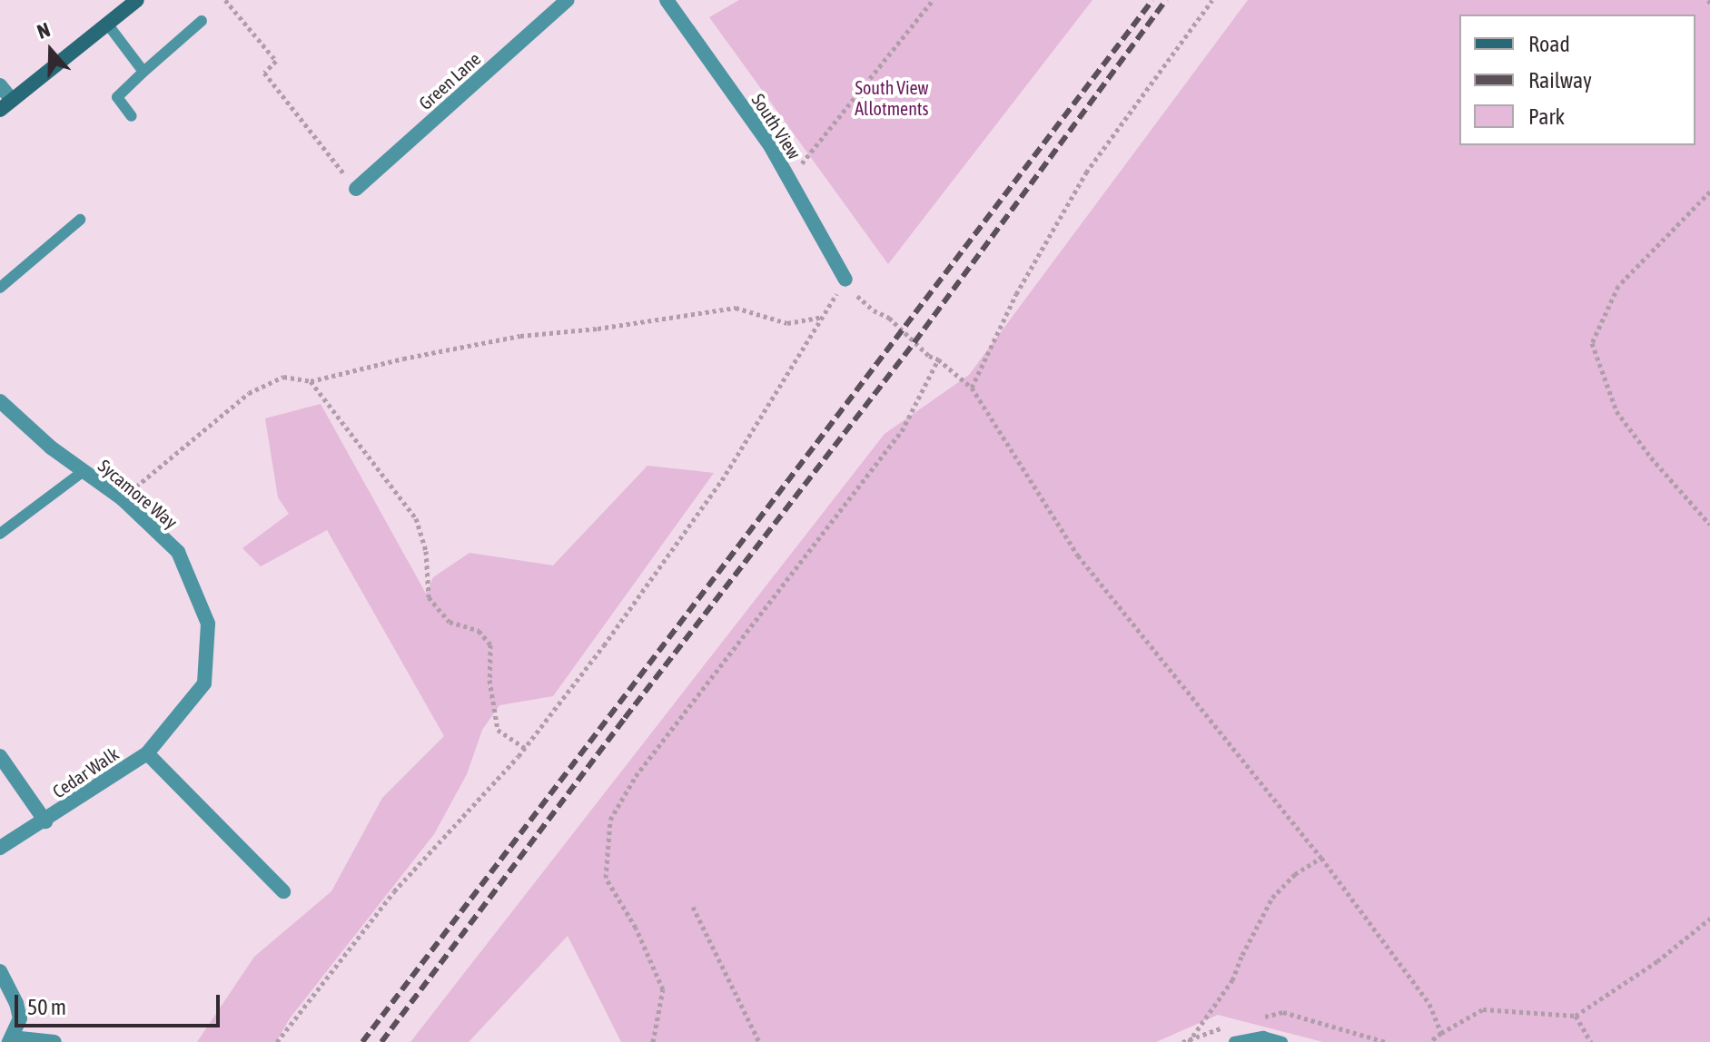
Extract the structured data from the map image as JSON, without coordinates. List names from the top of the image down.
{
  "streets": {
    "street": [
      "Green Lane",
      "South View",
      "Sycamore Way",
      "Cedar Walk"
    ]
  },
  "crossings": [
    ["Sycamore Way", "Cedar Walk"]
  ],
  "parks": ["South View Allotments"],
  "legend": ["Road", "Railway", "Park"],
  "scale_bar": "50 m",
  "north": "top"
}
